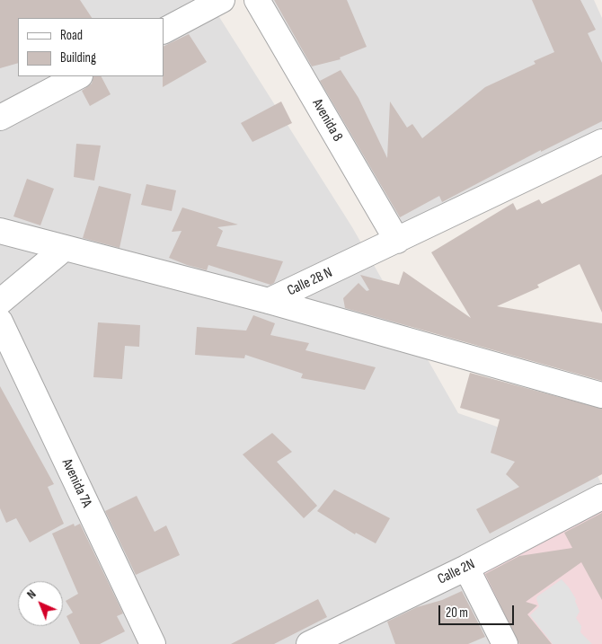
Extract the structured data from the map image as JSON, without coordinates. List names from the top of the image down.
{
  "streets": {
    "street": [
      "Avenida 8",
      "Calle 2B N",
      "Avenida 7A",
      "Calle 2N"
    ]
  },
  "crossings": [
    ["Avenida 8", "Calle 2B N"]
  ],
  "legend": ["Road", "Building"],
  "scale_bar": "20 m",
  "north": "top left"
}
